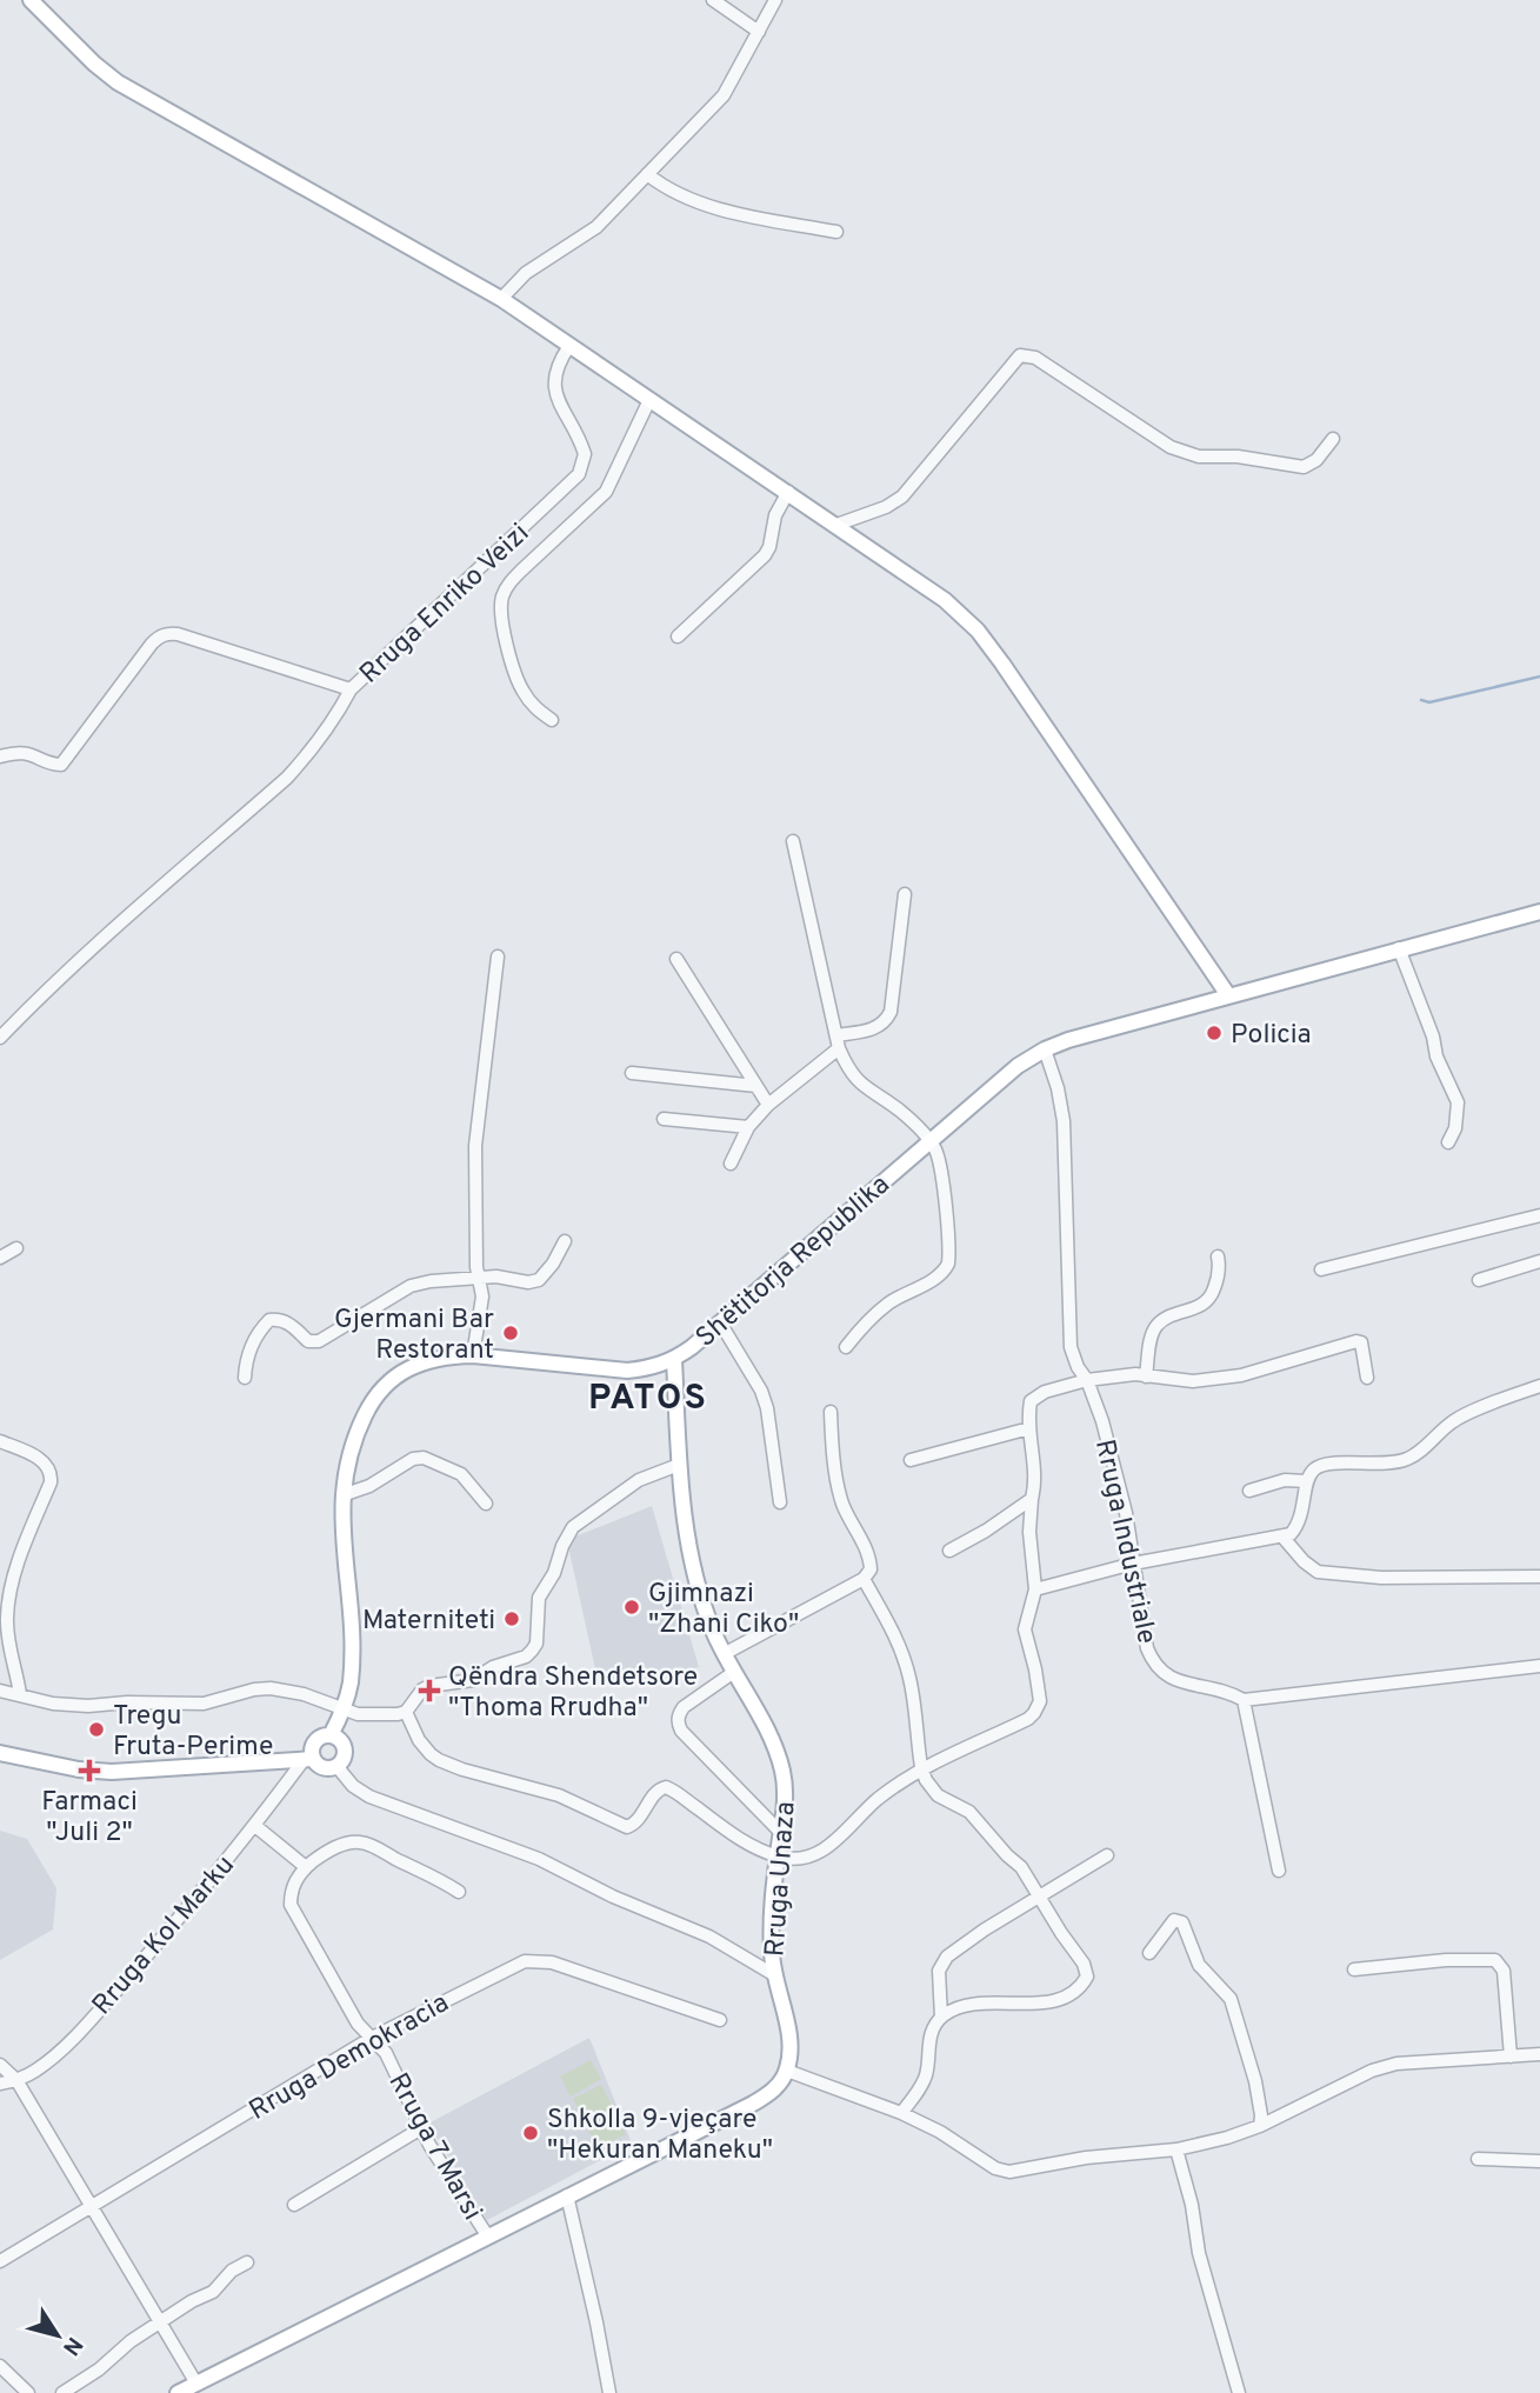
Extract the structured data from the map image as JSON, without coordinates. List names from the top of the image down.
{
  "streets": {
    "main road": ["Shëtitorja Republika", "Rruga Unaza"],
    "street": [
      "Rruga Enriko Veizi",
      "Rruga Industriale",
      "Rruga Kol Marku",
      "Rruga Demokracia",
      "Rruga 7 Marsi"
    ]
  },
  "crossings": [
    ["Shëtitorja Republika", "Rruga Industriale"],
    ["Shëtitorja Republika", "Rruga Unaza"],
    ["Shëtitorja Republika", "Rruga Kol Marku"],
    ["Rruga Demokracia", "Rruga 7 Marsi"]
  ],
  "districts": ["PATOS"],
  "places": {
    "other": [
      "Policia",
      "Gjermani Bar Restorant",
      "Gjimnazi \"Zhani Ciko\"",
      "Materniteti",
      "Tregu Fruta-Perime",
      "Shkolla 9-vjeçare \"Hekuran Maneku\""
    ],
    "health": ["Qëndra Shendetsore \"Thoma Rrudha\"", "Farmaci \"Juli 2\""]
  },
  "north": "bottom right"
}
